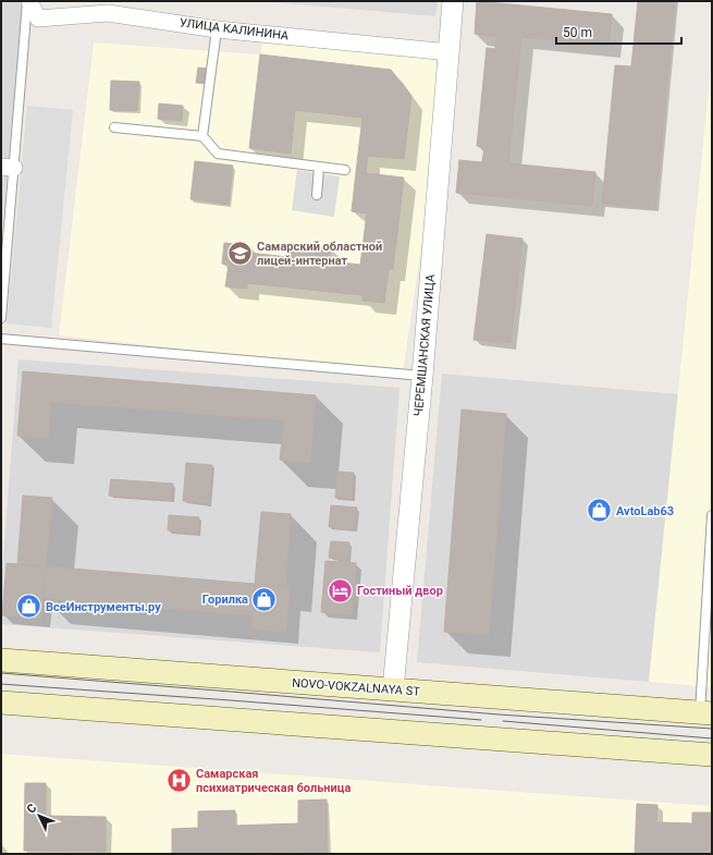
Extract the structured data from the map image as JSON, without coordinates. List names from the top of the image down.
{
  "streets": {
    "main road": ["NOVO-VOKZALNAYA ST"],
    "street": ["УЛИЦА КАЛИНИНА", "ЧЕРЕМШАНСКАЯ УЛИЦА"]
  },
  "crossings": [
    ["УЛИЦА КАЛИНИНА", "ЧЕРЕМШАНСКАЯ УЛИЦА"],
    ["ЧЕРЕМШАНСКАЯ УЛИЦА", "NOVO-VOKZALNAYA ST"]
  ],
  "places": {
    "school or university": ["Самарский областной лицей-интернат"],
    "shop": ["AvtoLab63", "Горилка", "ВсеИнструменты.ру"],
    "hotel": ["Гостиный двор"],
    "hospital": ["Самарская психиатрическая больница"]
  },
  "scale_bar": "50 m",
  "north": "top left"
}
